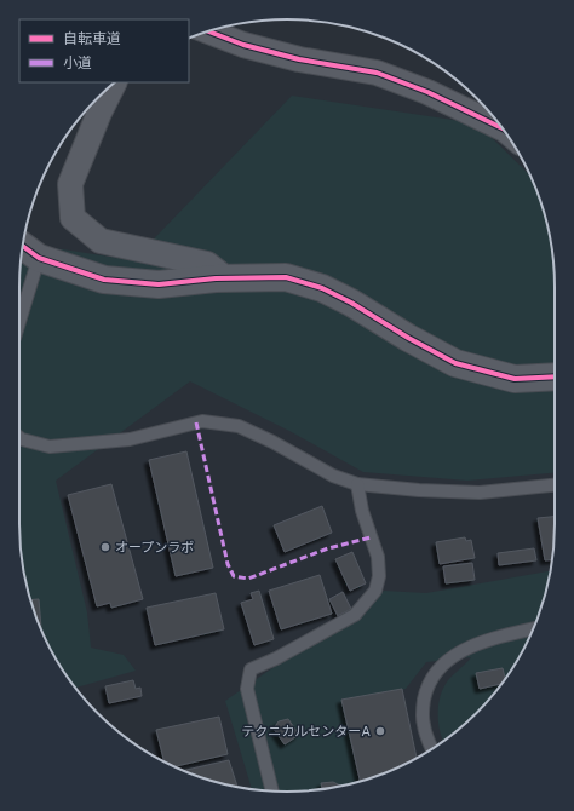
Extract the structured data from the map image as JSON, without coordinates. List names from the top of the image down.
{
  "places": ["オープンラボ", "テクニカルセンターA"],
  "legend": ["自転車道", "小道"]
}
